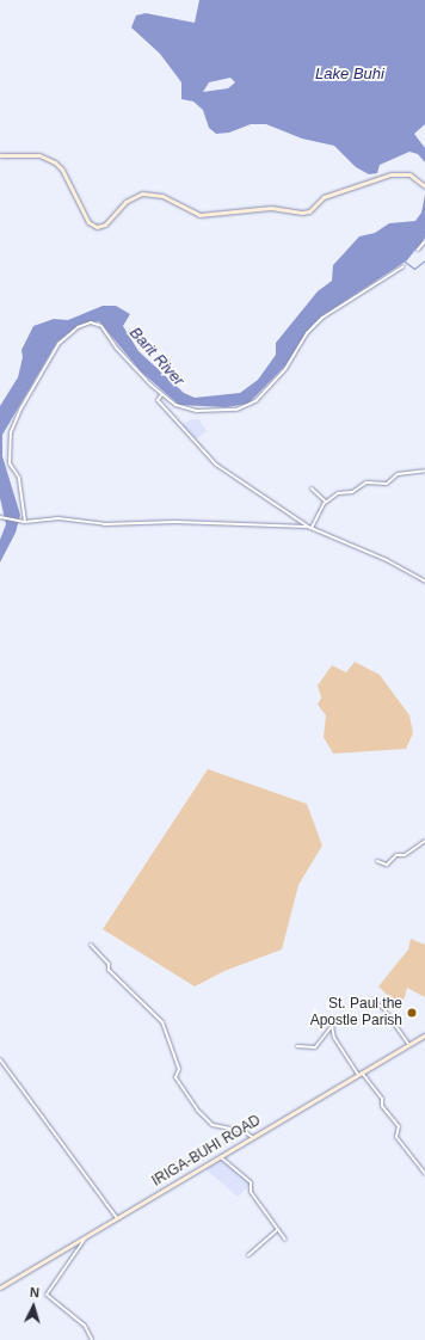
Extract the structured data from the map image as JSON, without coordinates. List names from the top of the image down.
{
  "streets": {
    "main road": ["IRIGA-BUHI ROAD"]
  },
  "water": ["Lake Buhi", "Barit River"],
  "places": ["St. Paul the Apostle Parish"],
  "north": "top"
}
